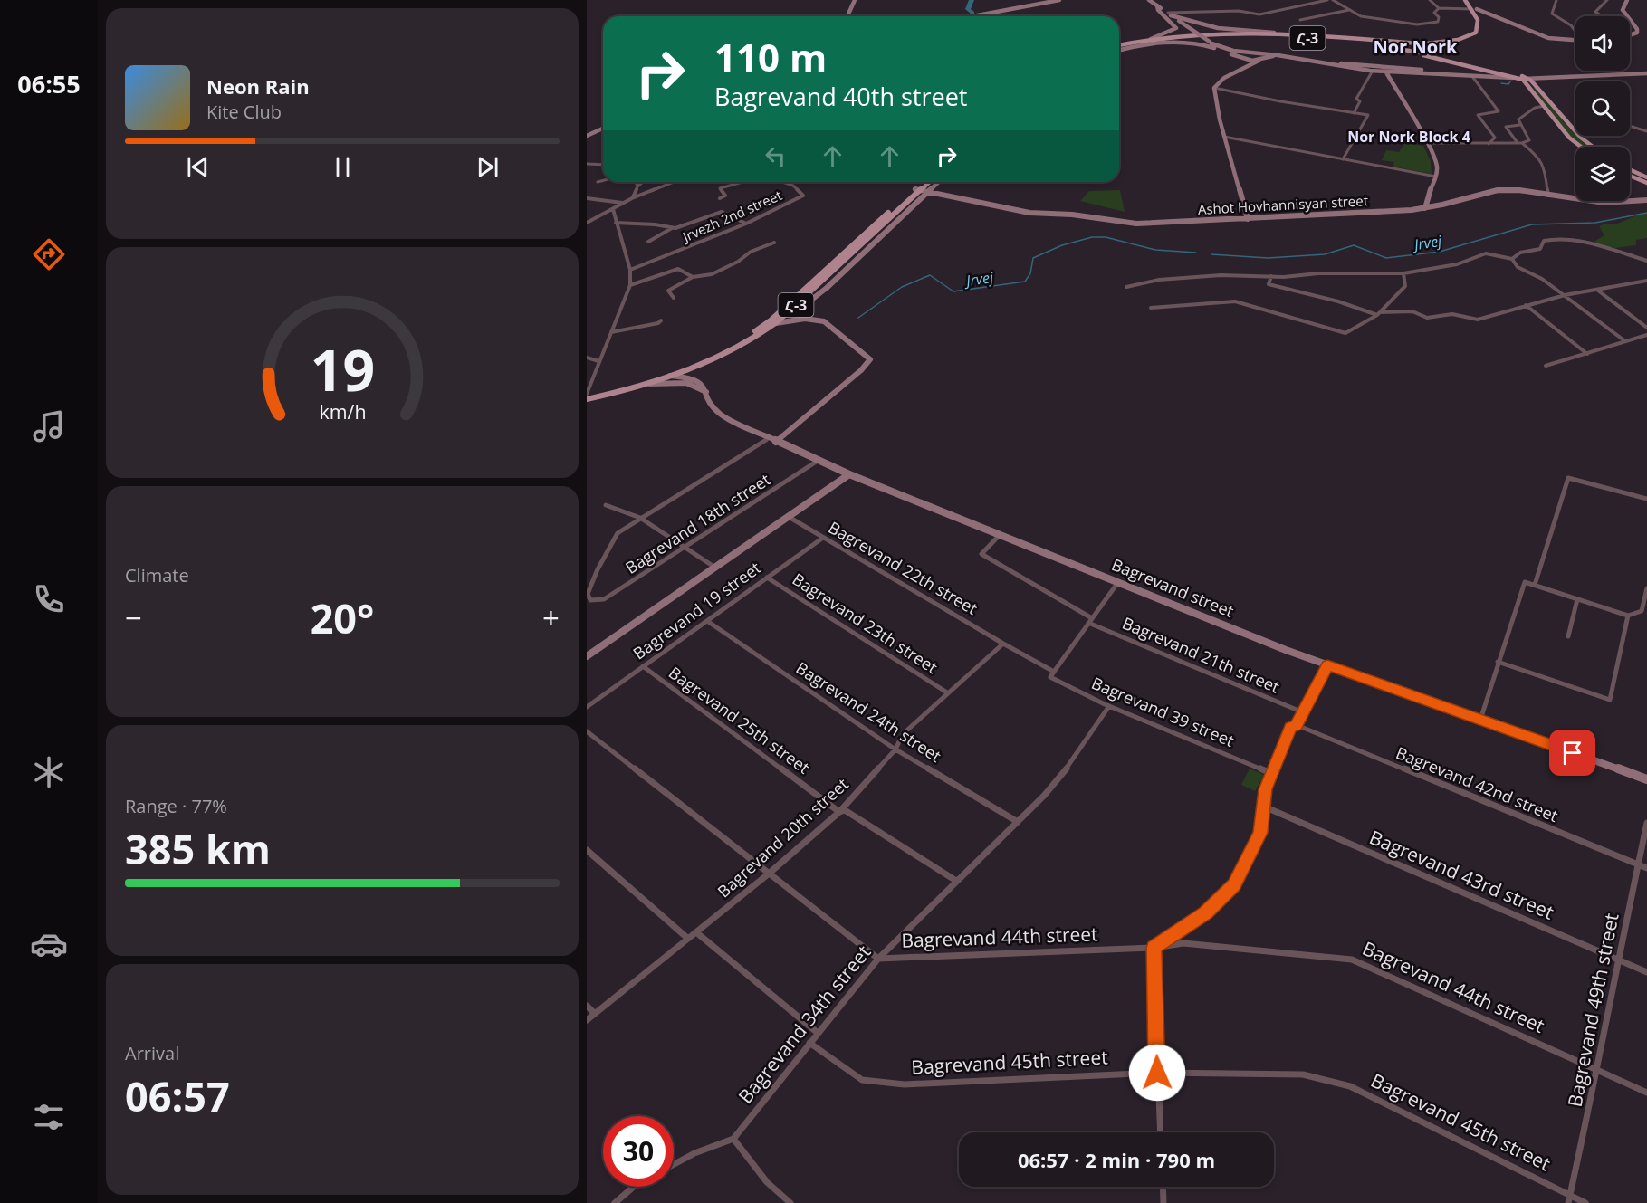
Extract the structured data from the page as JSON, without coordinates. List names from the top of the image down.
{
  "streets": {
    "main road": ["Հ-3"],
    "street": [
      "Ashot Hovhannisyan street",
      "Jrvezh 2nd street",
      "Bagrevand 18th street",
      "Bagrevand 22th street",
      "Bagrevand street",
      "Bagrevand 19 street",
      "Bagrevand 23th street",
      "Bagrevand 21th street",
      "Bagrevand 24th street",
      "Bagrevand 39 street",
      "Bagrevand 25th street",
      "Bagrevand 42nd street",
      "Bagrevand 20th street",
      "Bagrevand 43rd street",
      "Bagrevand 44th street",
      "Bagrevand 49th street",
      "Bagrevand 34th street",
      "Bagrevand 45th street"
    ]
  },
  "crossings": [
    ["Հ-3", "Ashot Hovhannisyan street"],
    ["Հ-3", "Bagrevand street"],
    ["Bagrevand 18th street", "Bagrevand street"],
    ["Bagrevand 22th street", "Bagrevand 19 street"],
    ["Bagrevand 22th street", "Bagrevand 20th street"],
    ["Bagrevand street", "Bagrevand 21th street"],
    ["Bagrevand 19 street", "Bagrevand 23th street"],
    ["Bagrevand 19 street", "Bagrevand 24th street"],
    ["Bagrevand 19 street", "Bagrevand 25th street"],
    ["Bagrevand 23th street", "Bagrevand 20th street"],
    ["Bagrevand 24th street", "Bagrevand 20th street"],
    ["Bagrevand 24th street", "Bagrevand 34th street"],
    ["Bagrevand 39 street", "Bagrevand 34th street"],
    ["Bagrevand 25th street", "Bagrevand 20th street"],
    ["Bagrevand 25th street", "Bagrevand 34th street"],
    ["Bagrevand 42nd street", "Bagrevand 49th street"],
    ["Bagrevand 43rd street", "Bagrevand 49th street"],
    ["Bagrevand 44th street", "Bagrevand 49th street"],
    ["Bagrevand 44th street", "Bagrevand 34th street"],
    ["Bagrevand 49th street", "Bagrevand 45th street"],
    ["Bagrevand 34th street", "Bagrevand 45th street"]
  ],
  "districts": ["Nor Nork", "Nor Nork Block 4"],
  "water": ["Jrvej"],
  "page": {
    "tabs": "06:55",
    "turn": ["110 m", "Bagrevand 40th street"],
    "song": ["Neon Rain", "Kite Club"],
    "tile": [
      "Climate",
      ["Range · 77%", "385 km"],
      ["Arrival", "06:57"]
    ],
    "heat": ["−", "20°", "+"],
    "limit": "30",
    "trip": "06:57 · 2 min · 790 m",
    "gauge": ["19", "km/h"]
  }
}
